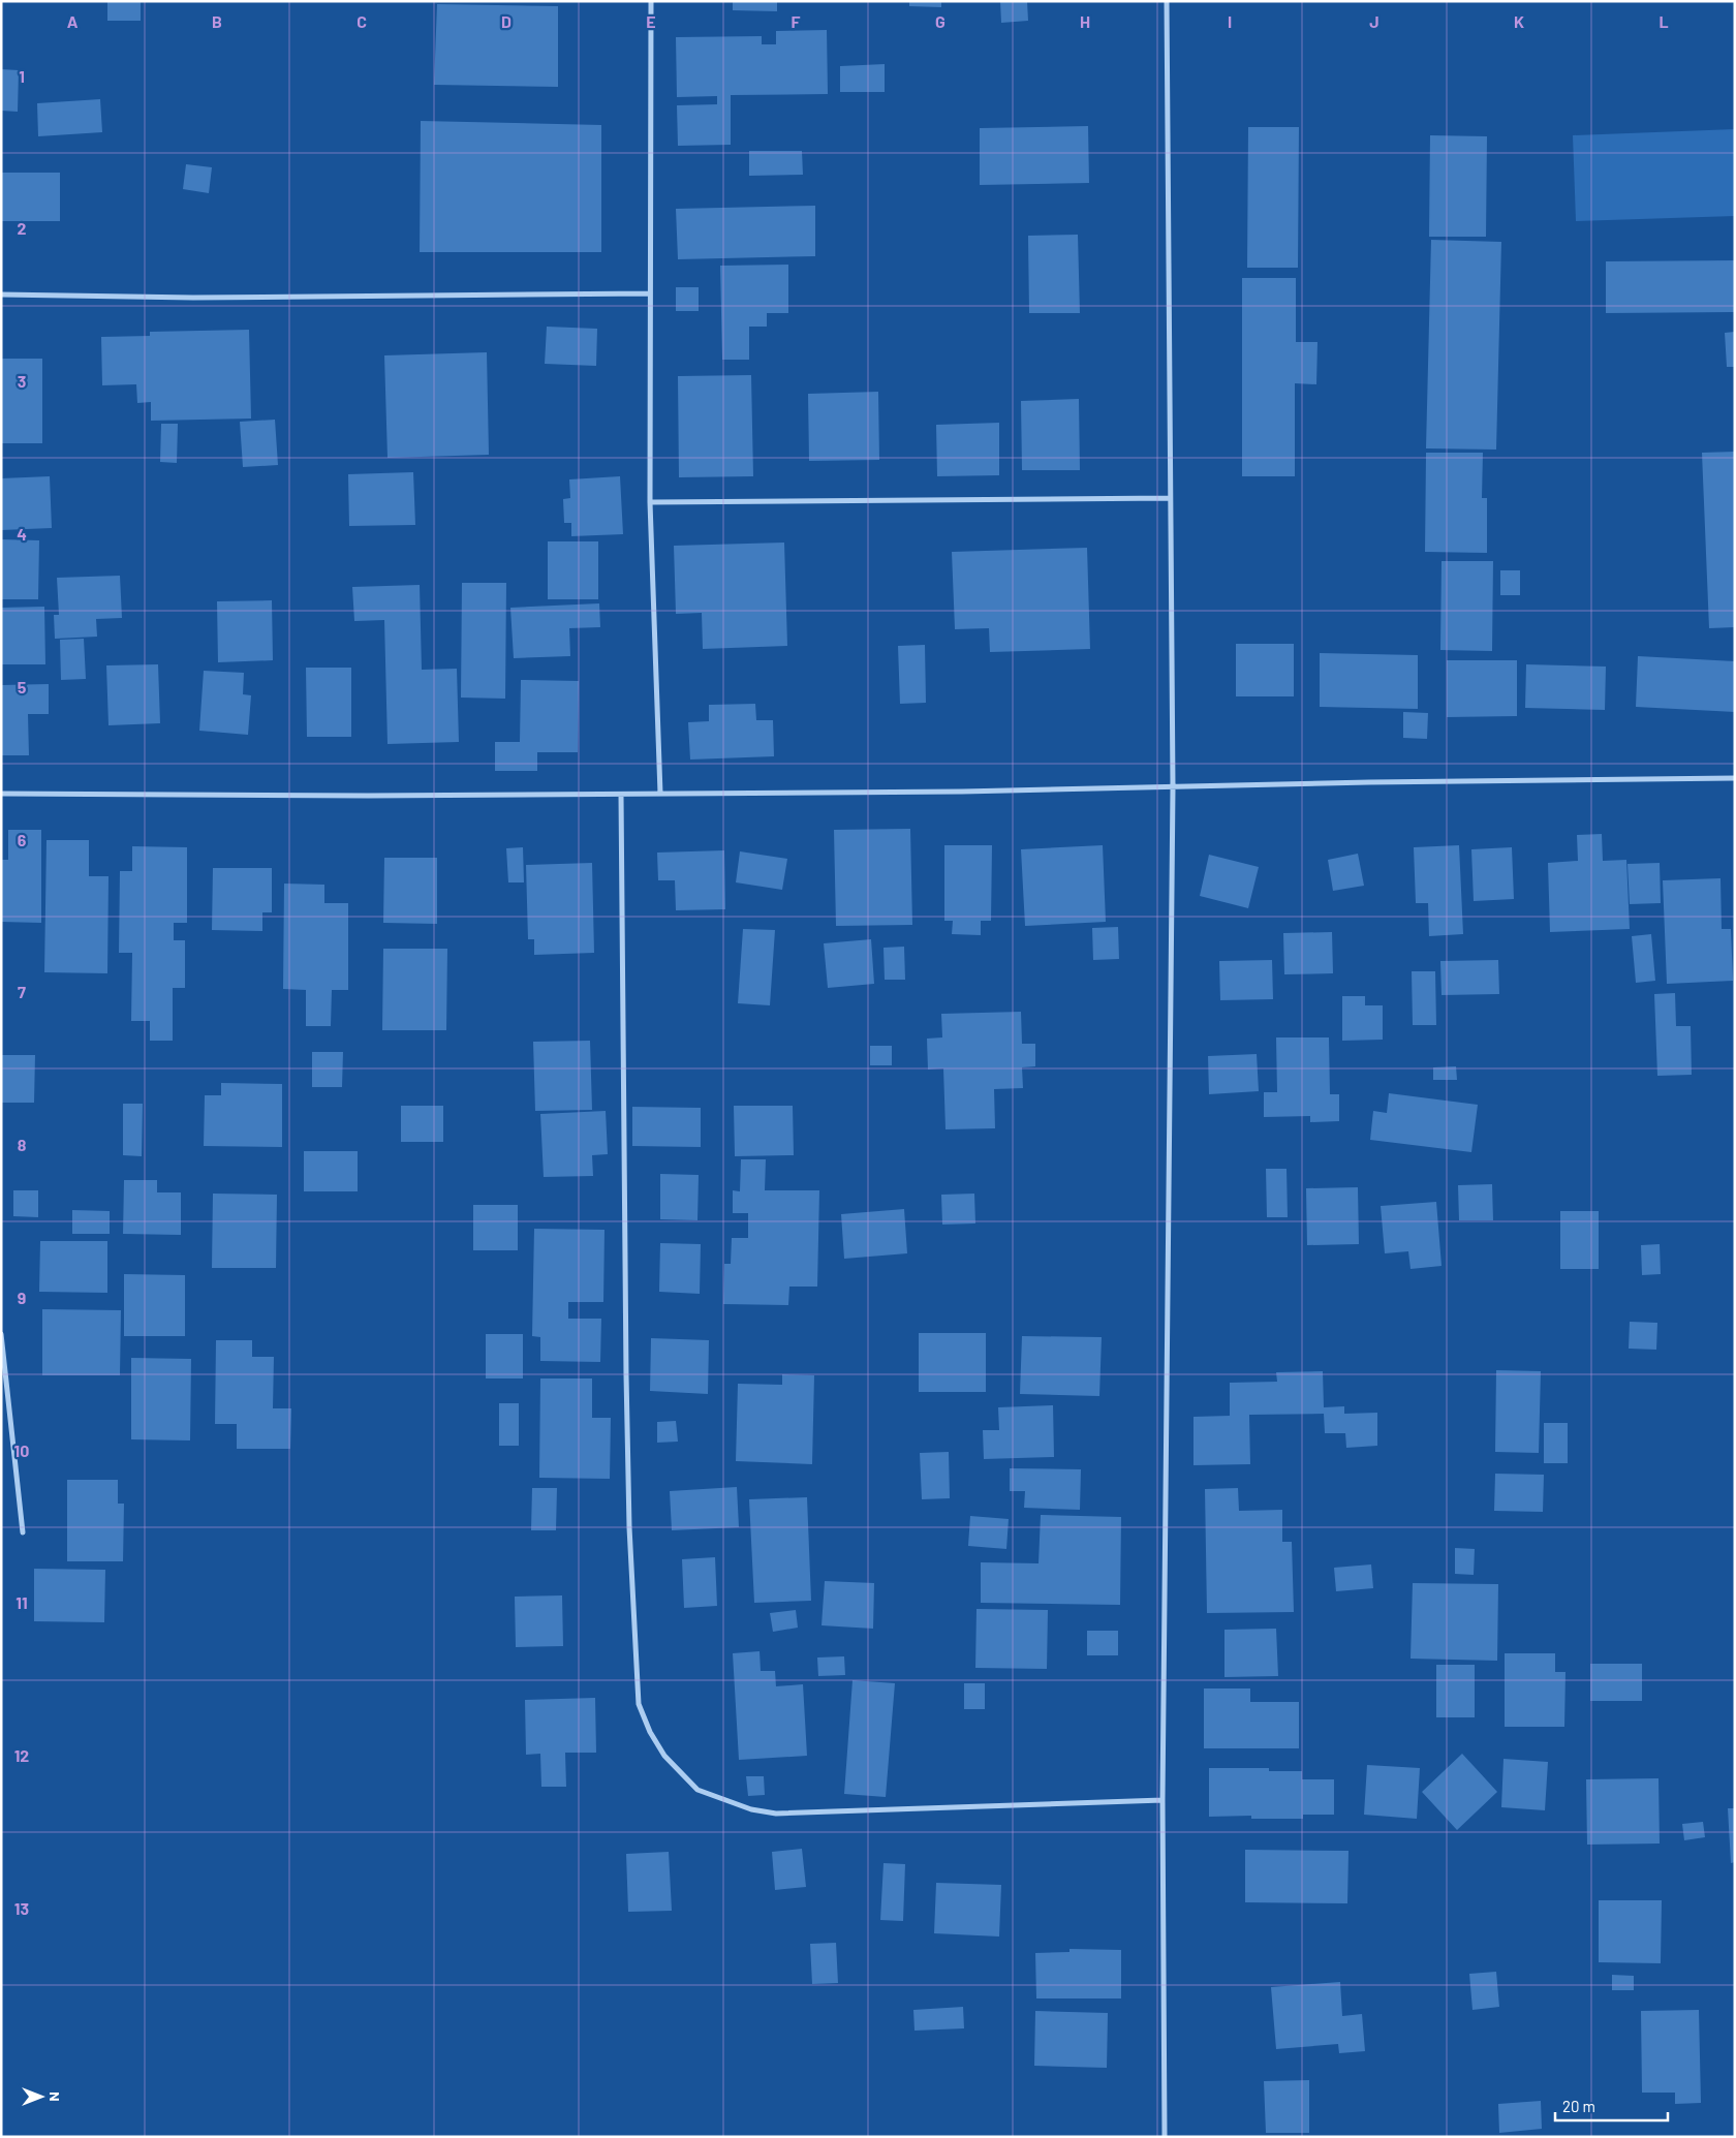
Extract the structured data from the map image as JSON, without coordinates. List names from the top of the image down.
{
  "scale_bar": "20 m",
  "north": "right",
  "grid": {
    "columns": [
      "A",
      "B",
      "C",
      "D",
      "E",
      "F",
      "G",
      "H",
      "I",
      "J",
      "K",
      "L"
    ],
    "rows": [
      "1",
      "2",
      "3",
      "4",
      "5",
      "6",
      "7",
      "8",
      "9",
      "10",
      "11",
      "12",
      "13"
    ]
  }
}
